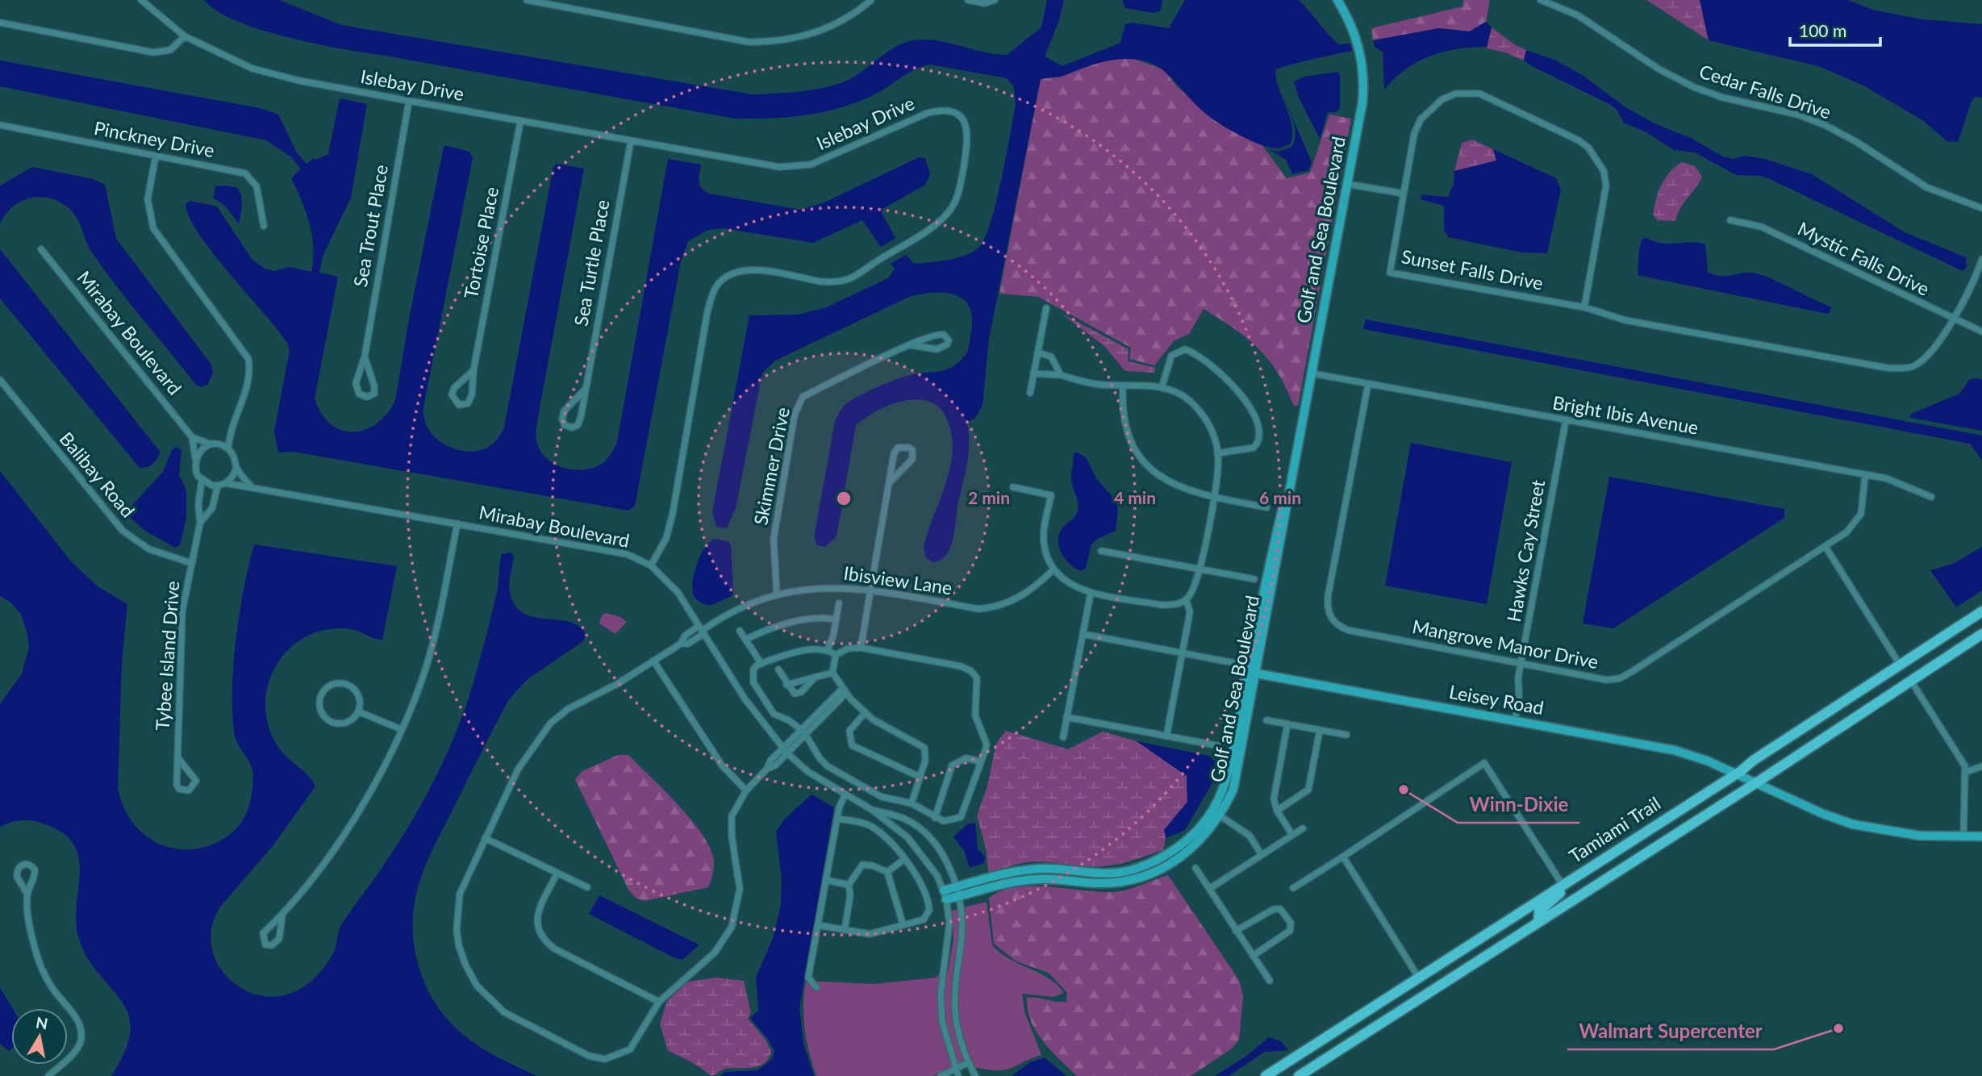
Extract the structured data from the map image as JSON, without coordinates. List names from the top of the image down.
{
  "streets": {
    "main road": ["Tamiami Trail"],
    "street": [
      "Islebay Drive",
      "Cedar Falls Drive",
      "Pinckney Drive",
      "Sea Trout Place",
      "Golf and Sea Boulevard",
      "Tortoise Place",
      "Mystic Falls Drive",
      "Sea Turtle Place",
      "Sunset Falls Drive",
      "Mirabay Boulevard",
      "Bright Ibis Avenue",
      "Skimmer Drive",
      "Balibay Road",
      "Hawks Cay Street",
      "Ibisview Lane",
      "Mangrove Manor Drive",
      "Tybee Island Drive",
      "Leisey Road"
    ]
  },
  "crossings": [
    ["Islebay Drive", "Sea Trout Place"],
    ["Islebay Drive", "Tortoise Place"],
    ["Islebay Drive", "Sea Turtle Place"],
    ["Islebay Drive", "Mirabay Boulevard"],
    ["Golf and Sea Boulevard", "Mirabay Boulevard"],
    ["Golf and Sea Boulevard", "Bright Ibis Avenue"],
    ["Golf and Sea Boulevard", "Leisey Road"],
    ["Mystic Falls Drive", "Sunset Falls Drive"],
    ["Mirabay Boulevard", "Ibisview Lane"],
    ["Mirabay Boulevard", "Tybee Island Drive"],
    ["Bright Ibis Avenue", "Hawks Cay Street"],
    ["Bright Ibis Avenue", "Mangrove Manor Drive"],
    ["Skimmer Drive", "Ibisview Lane"],
    ["Balibay Road", "Tybee Island Drive"],
    ["Hawks Cay Street", "Mangrove Manor Drive"],
    ["Hawks Cay Street", "Leisey Road"],
    ["Leisey Road", "Tamiami Trail"]
  ],
  "places": ["Winn-Dixie", "Walmart Supercenter"],
  "scale_bar": "100 m",
  "north": "top",
  "rings": ["2 min", "4 min", "6 min"]
}
